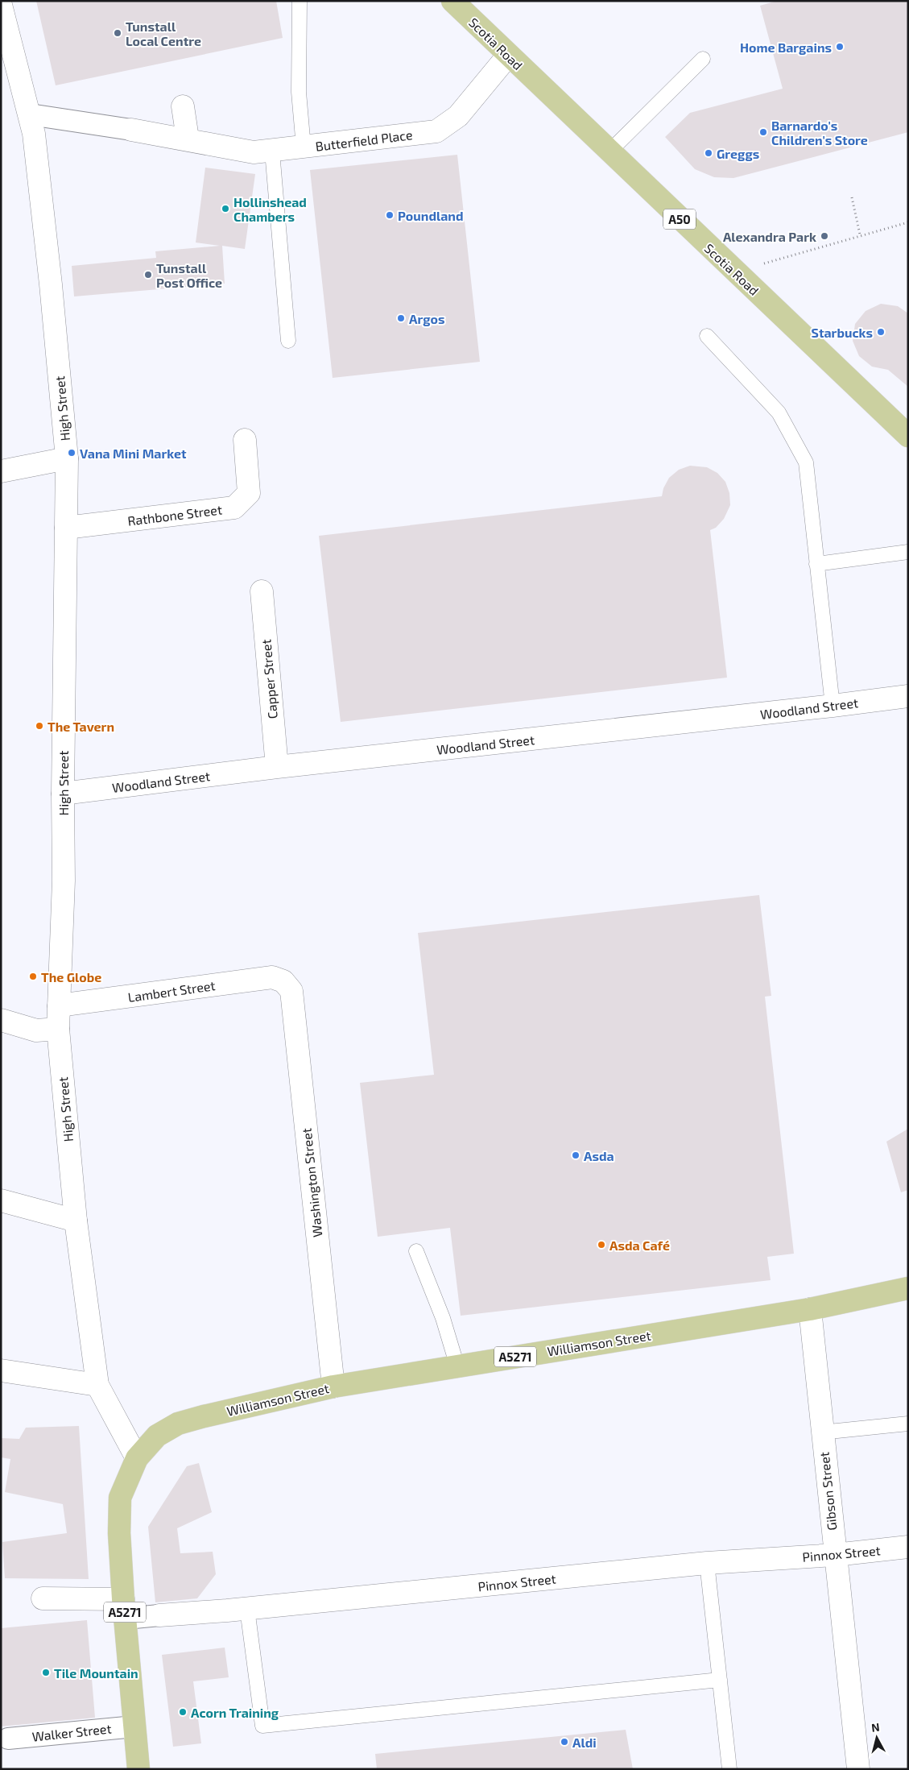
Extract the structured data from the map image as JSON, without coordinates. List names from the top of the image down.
{
  "streets": {
    "main road": [
      "Scotia Road",
      "A50",
      "Williamson Street",
      "A5271"
    ],
    "street": [
      "Butterfield Place",
      "High Street",
      "Rathbone Street",
      "Capper Street",
      "Woodland Street",
      "Lambert Street",
      "Washington Street",
      "Gibson Street",
      "Pinnox Street",
      "Walker Street"
    ]
  },
  "crossings": [
    ["Scotia Road", "Butterfield Place"],
    ["Butterfield Place", "High Street"],
    ["High Street", "Rathbone Street"],
    ["High Street", "Woodland Street"],
    ["High Street", "Lambert Street"],
    ["High Street", "Williamson Street"],
    ["High Street", "A5271"],
    ["Capper Street", "Woodland Street"],
    ["Lambert Street", "Washington Street"],
    ["Washington Street", "Williamson Street"],
    ["Williamson Street", "A5271"],
    ["Williamson Street", "Gibson Street"],
    ["A5271", "Pinnox Street"],
    ["A5271", "Walker Street"],
    ["Gibson Street", "Pinnox Street"]
  ],
  "places": [
    "Tunstall Local Centre",
    "Home Bargains",
    "Barnardo's Children's Store",
    "Greggs",
    "Hollinshead Chambers",
    "Poundland",
    "Alexandra Park",
    "Tunstall Post Office",
    "Argos",
    "Starbucks",
    "Vana Mini Market",
    "The Tavern",
    "The Globe",
    "Asda",
    "Asda Café",
    "Tile Mountain",
    "Acorn Training",
    "Aldi"
  ],
  "north": "top"
}
